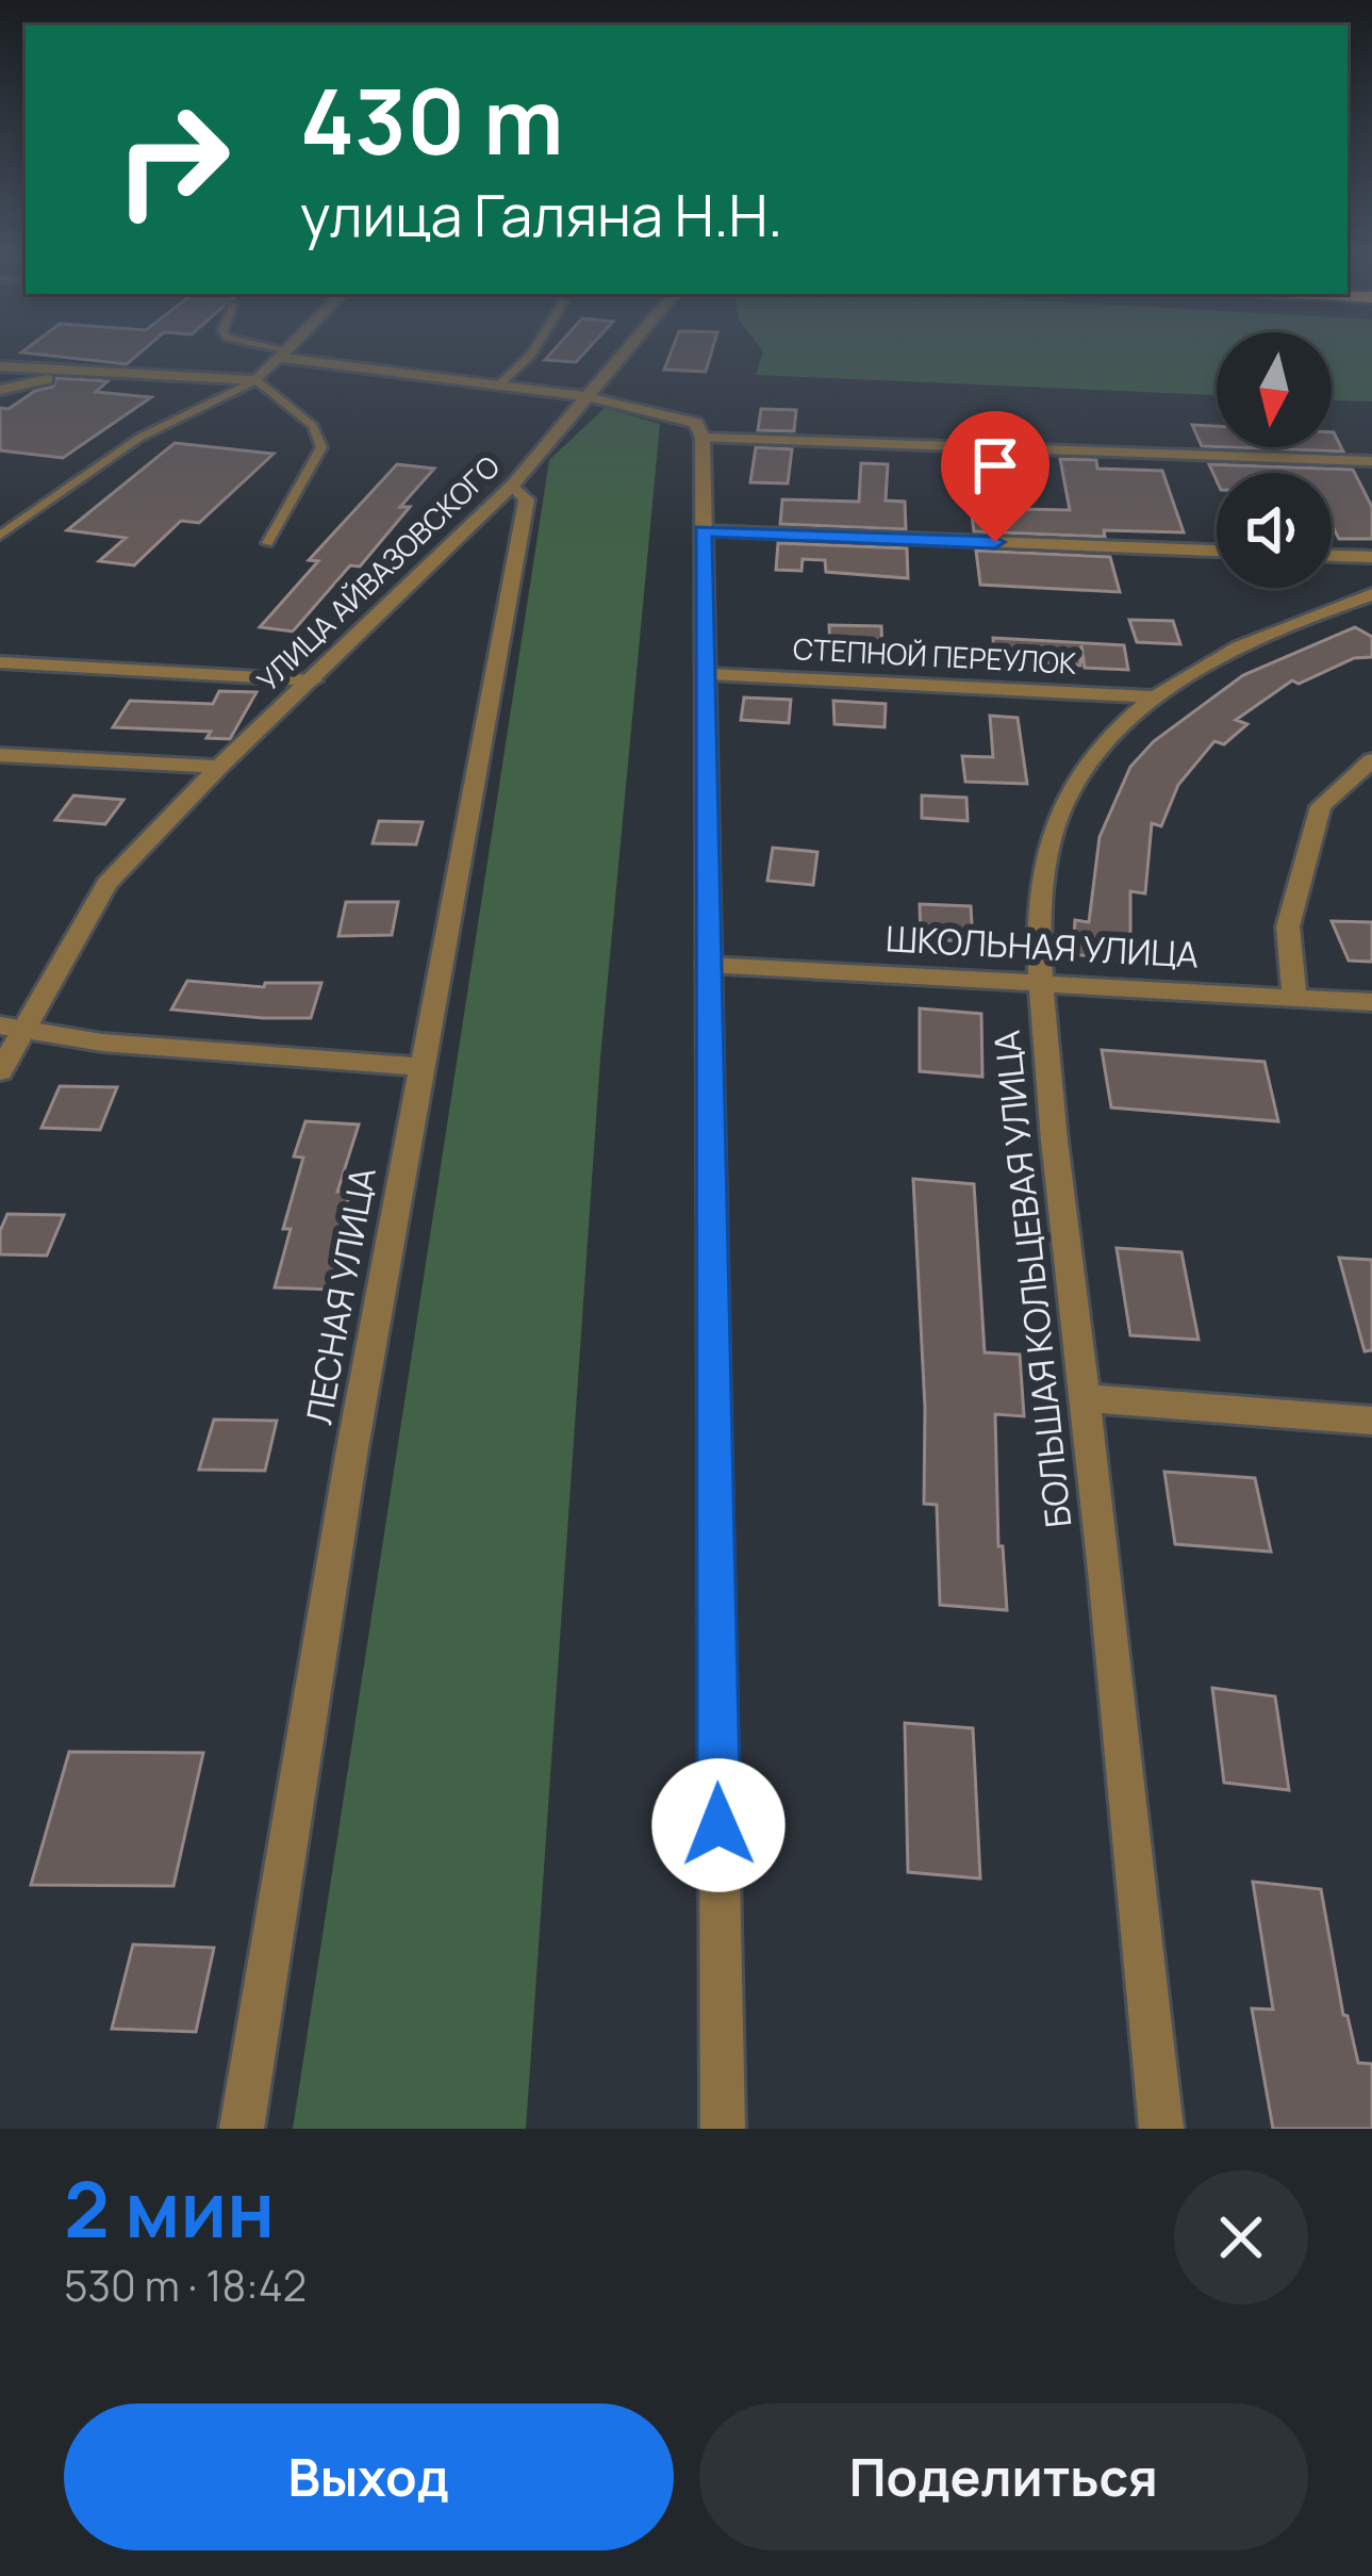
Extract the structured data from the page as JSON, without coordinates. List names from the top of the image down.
{
  "streets": {
    "street": [
      "УЛИЦА АЙВАЗОВСКОГО",
      "СТЕПНОЙ ПЕРЕУЛОК",
      "ШКОЛЬНАЯ УЛИЦА",
      "БОЛЬШАЯ КОЛЬЦЕВАЯ УЛИЦА",
      "ЛЕСНАЯ УЛИЦА"
    ]
  },
  "crossings": [
    ["УЛИЦА АЙВАЗОВСКОГО", "ЛЕСНАЯ УЛИЦА"],
    ["СТЕПНОЙ ПЕРЕУЛОК", "БОЛЬШАЯ КОЛЬЦЕВАЯ УЛИЦА"],
    ["ШКОЛЬНАЯ УЛИЦА", "БОЛЬШАЯ КОЛЬЦЕВАЯ УЛИЦА"]
  ],
  "north": "bottom",
  "page": {
    "turn": ["430 m", "улица Галяна Н.Н."],
    "heading": ["2 мин", "530 m · 18:42"],
    "buttons": ["Выход", "Поделиться"]
  }
}
